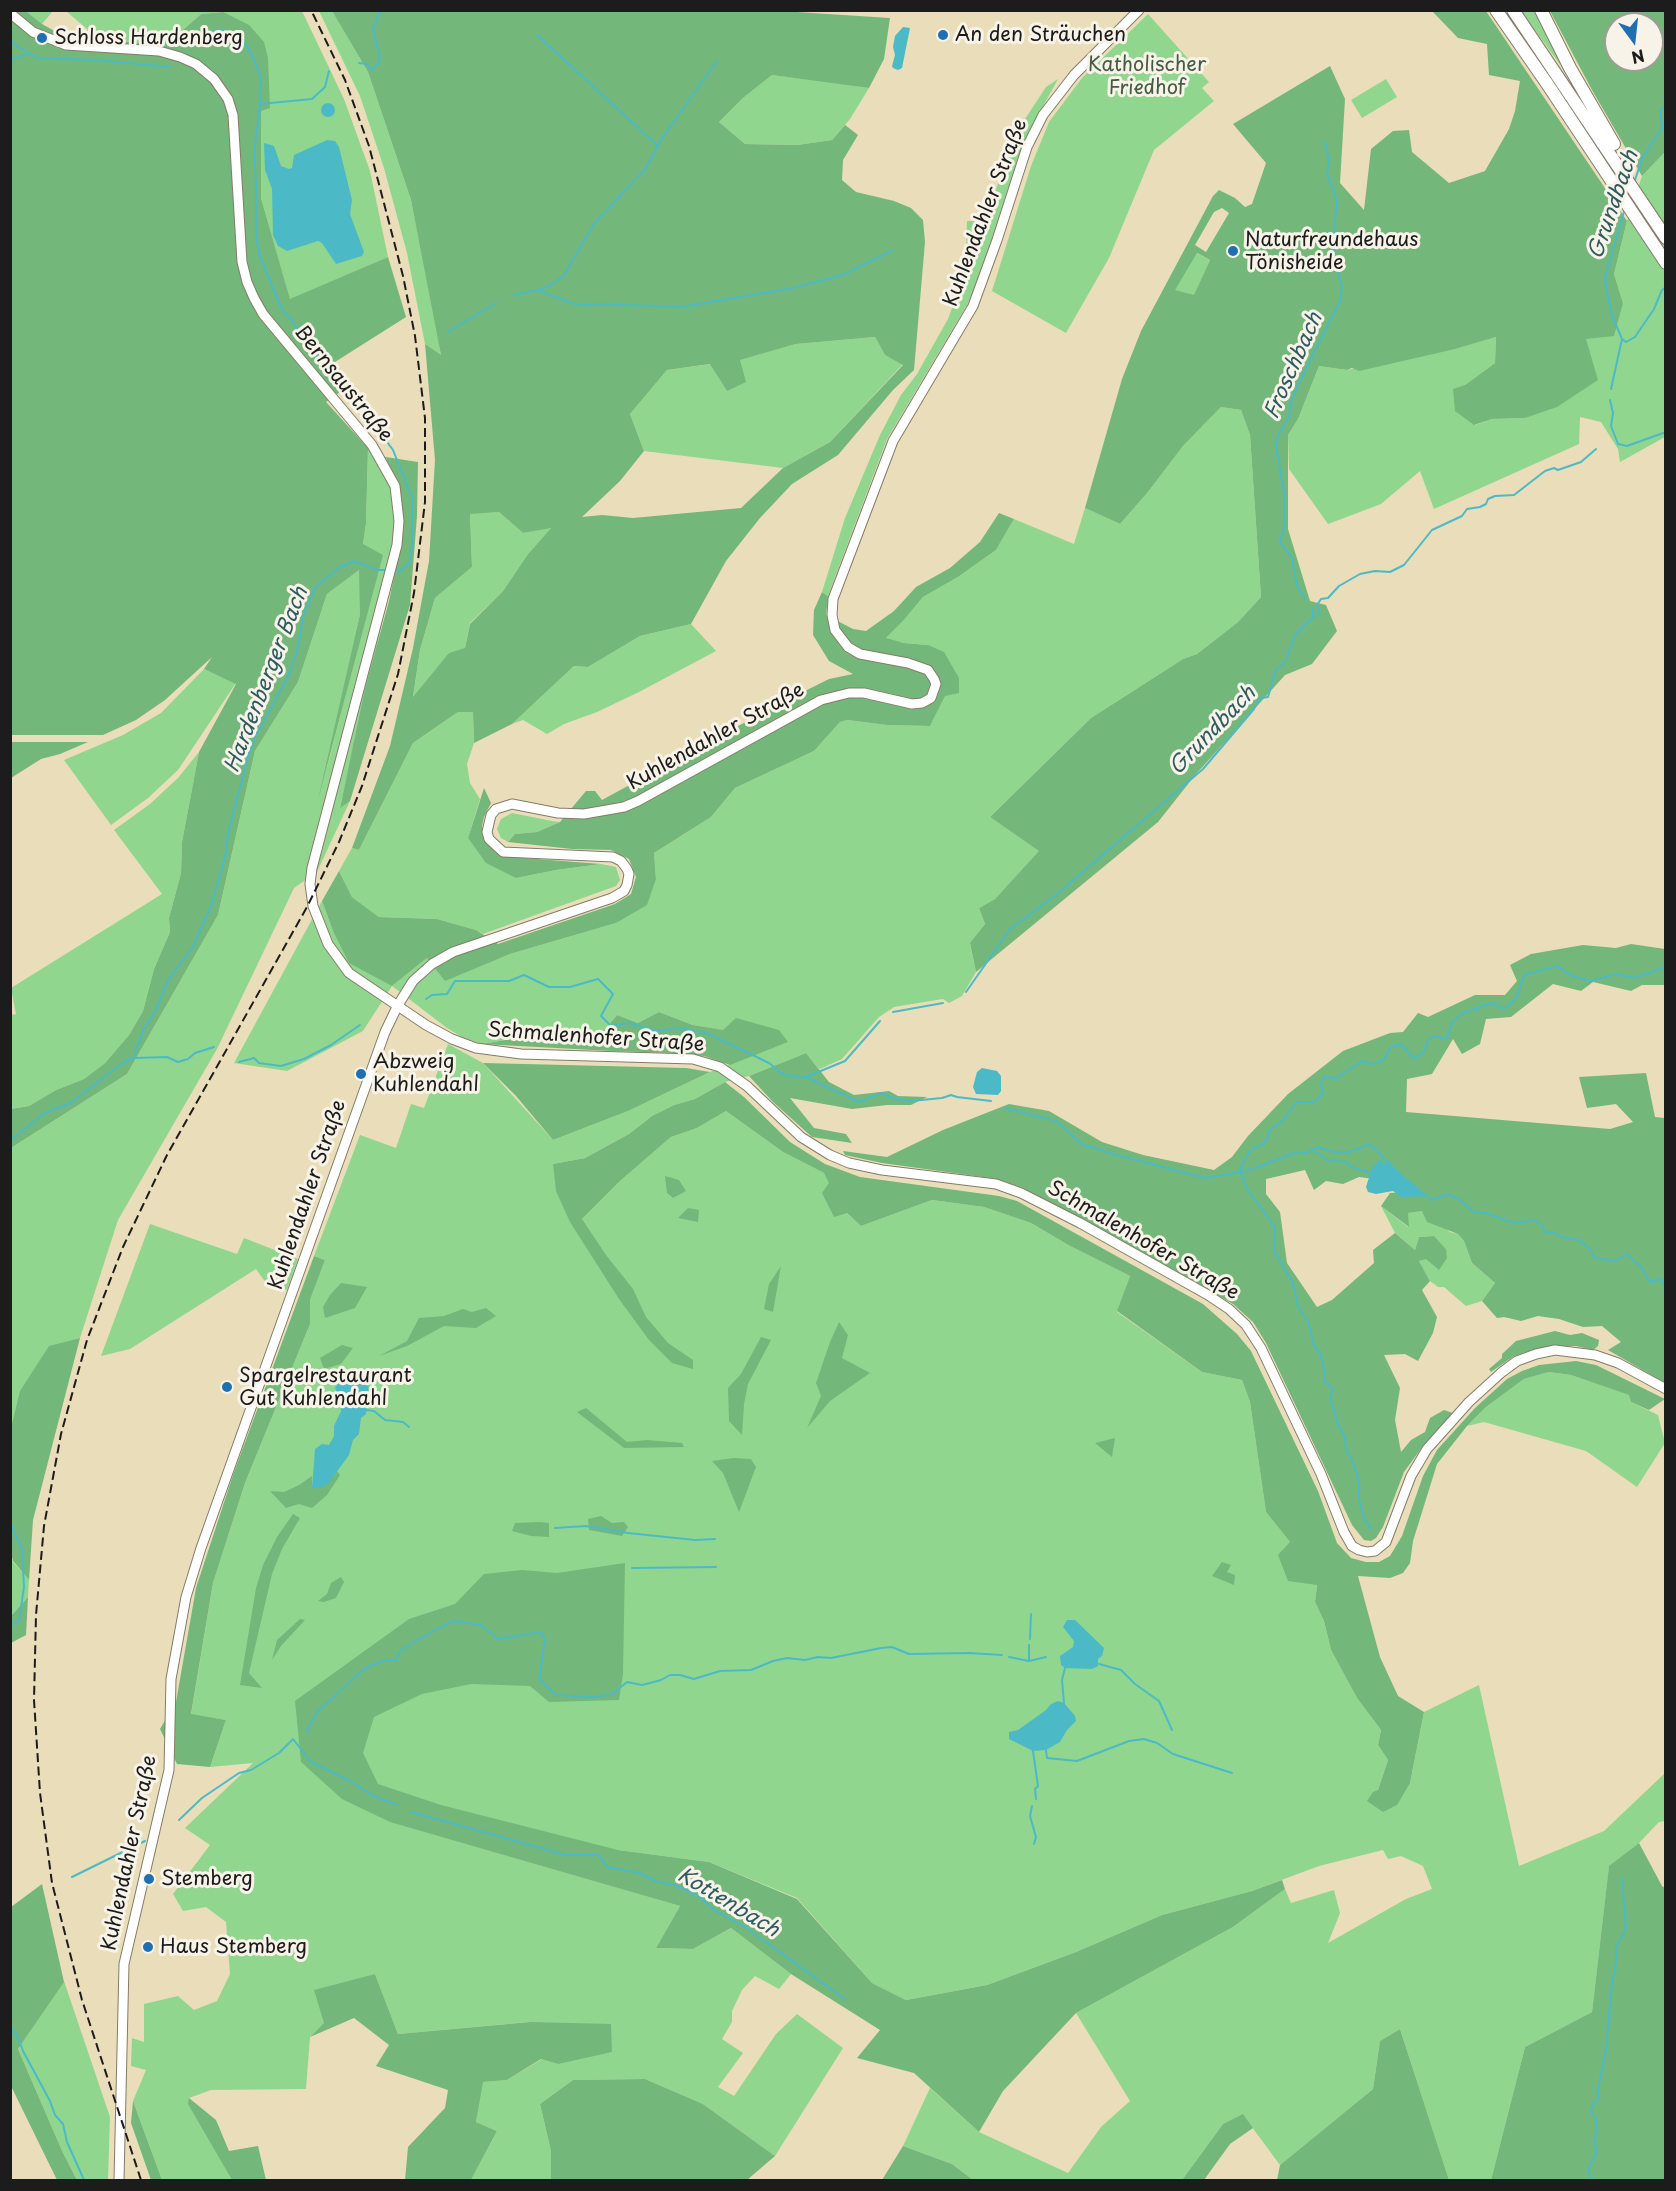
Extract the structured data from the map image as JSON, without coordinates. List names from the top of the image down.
{
  "streets": {
    "main road": ["Kuhlendahler Straße", "Bernsaustraße", "Schmalenhofer Straße"]
  },
  "crossings": [
    ["Kuhlendahler Straße", "Bernsaustraße"],
    ["Kuhlendahler Straße", "Schmalenhofer Straße"],
    ["Bernsaustraße", "Schmalenhofer Straße"]
  ],
  "water": [
    "Grundbach",
    "Froschbach",
    "Hardenberger Bach",
    "Kottenbach"
  ],
  "parks": ["Katholischer Friedhof"],
  "places": [
    "An den Sträuchen",
    "Schloss Hardenberg",
    "Naturfreundehaus Tönisheide",
    "Abzweig Kuhlendahl",
    "Spargelrestaurant Gut Kuhlendahl",
    "Stemberg",
    "Haus Stemberg"
  ],
  "north": "bottom"
}
